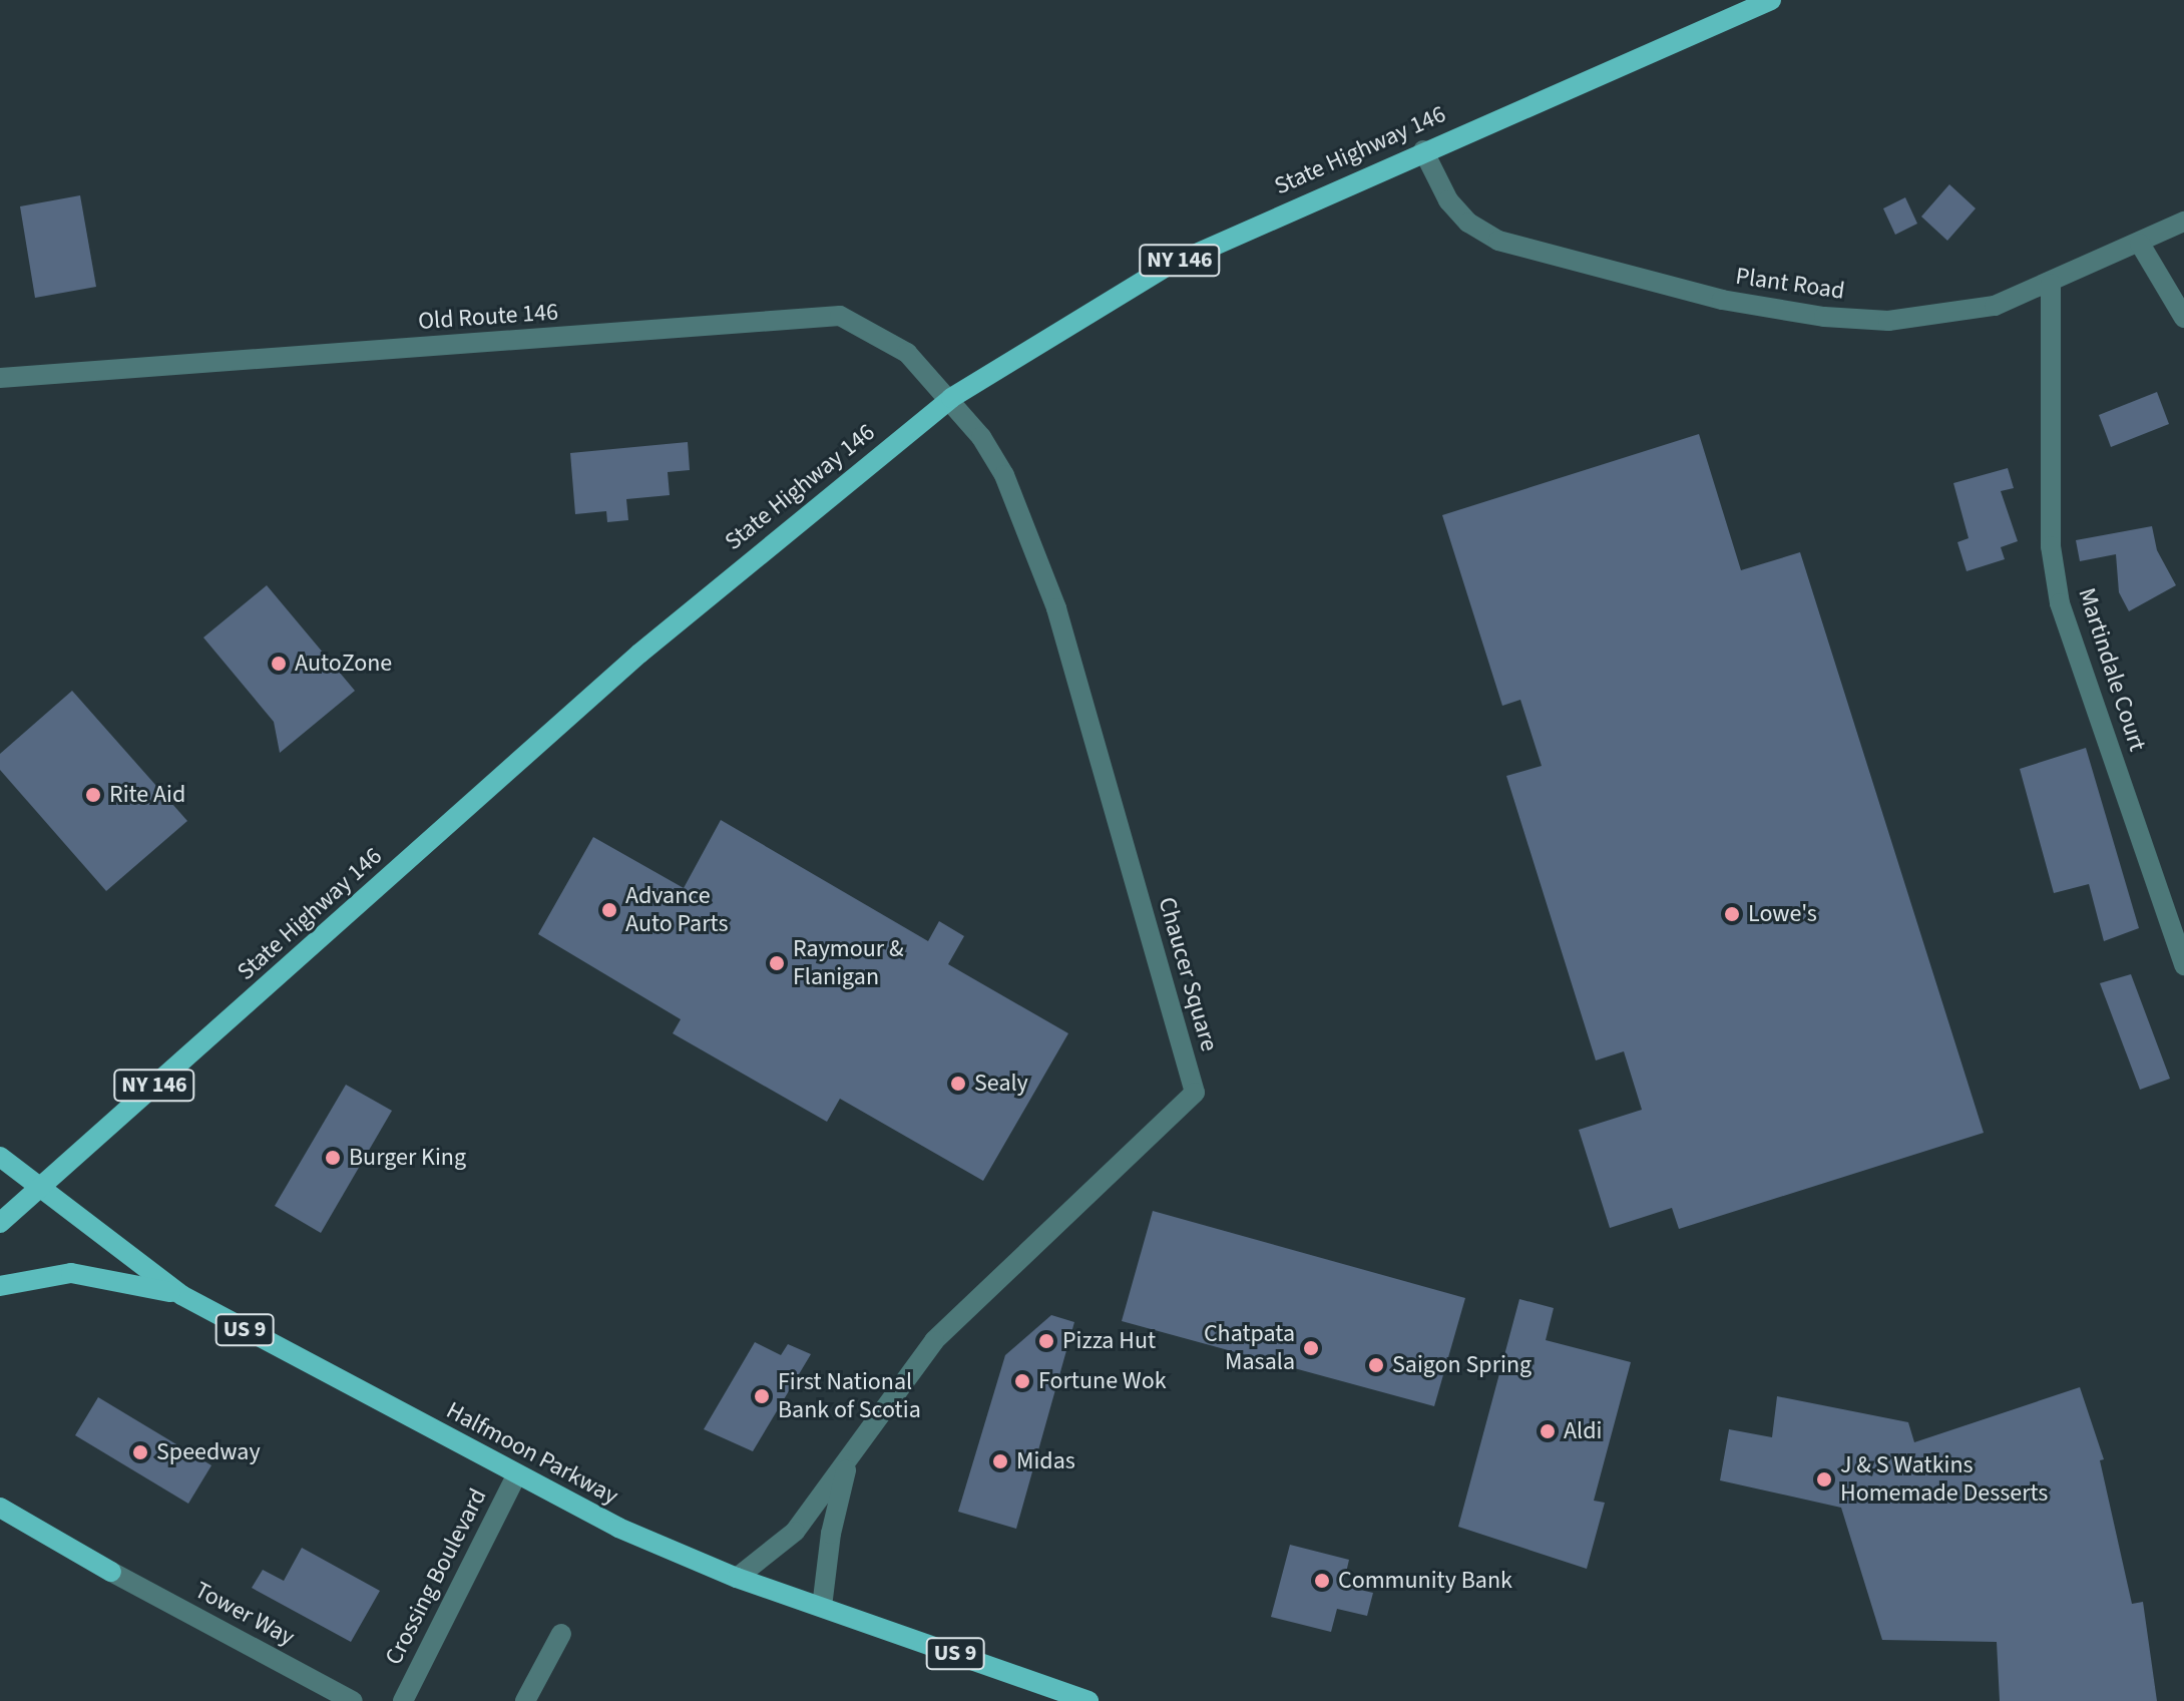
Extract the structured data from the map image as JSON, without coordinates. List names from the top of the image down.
{
  "streets": {
    "main road": [
      "State Highway 146",
      "NY 146",
      "US 9",
      "Halfmoon Parkway"
    ],
    "street": [
      "Plant Road",
      "Old Route 146",
      "Martindale Court",
      "Chaucer Square",
      "Crossing Boulevard",
      "Tower Way"
    ]
  },
  "crossings": [
    ["State Highway 146", "Plant Road"],
    ["State Highway 146", "Old Route 146"],
    ["State Highway 146", "Chaucer Square"],
    ["State Highway 146", "Halfmoon Parkway"],
    ["Plant Road", "Martindale Court"],
    ["Old Route 146", "Chaucer Square"],
    ["Chaucer Square", "Halfmoon Parkway"],
    ["Halfmoon Parkway", "Crossing Boulevard"]
  ],
  "places": [
    "AutoZone",
    "Rite Aid",
    "Advance Auto Parts",
    "Lowe's",
    "Raymour & Flanigan",
    "Sealy",
    "Burger King",
    "Pizza Hut",
    "Chatpata Masala",
    "Saigon Spring",
    "Fortune Wok",
    "First National Bank of Scotia",
    "Aldi",
    "Speedway",
    "Midas",
    "J & S Watkins Homemade Desserts",
    "Community Bank"
  ]
}
